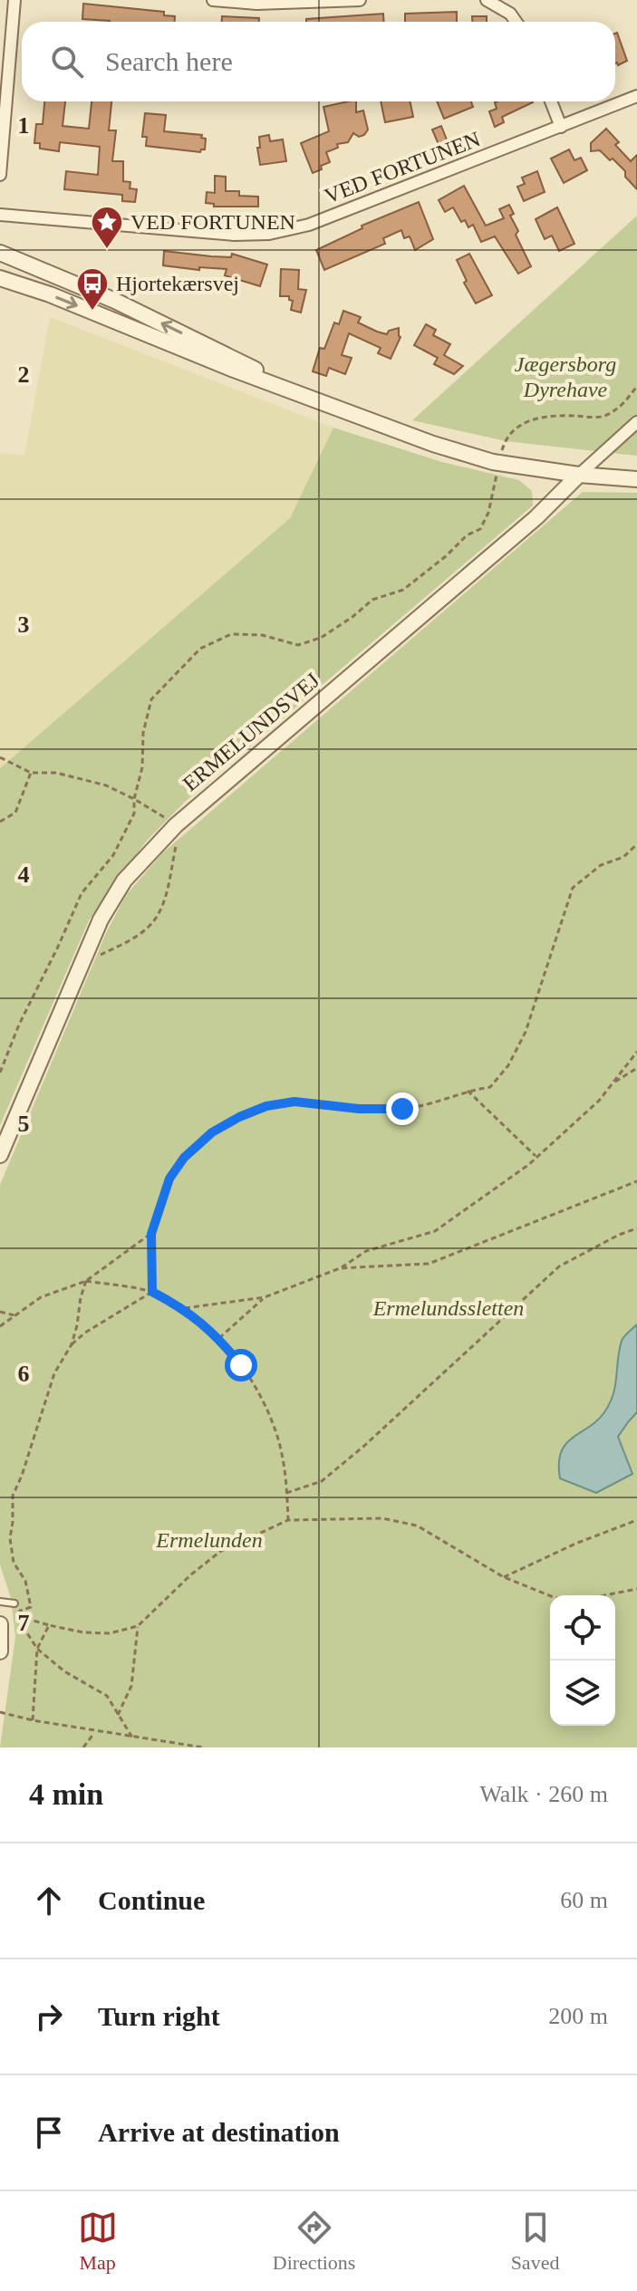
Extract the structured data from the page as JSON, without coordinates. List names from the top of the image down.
{
  "streets": {
    "street": ["VED FORTUNEN", "ERMELUNDSVEJ"]
  },
  "parks": ["Jægersborg Dyrehave", "Ermelundssletten", "Ermelunden"],
  "places": {
    "place": ["VED FORTUNEN"],
    "bus stop": ["Hjortekærsvej"]
  },
  "page": {
    "search": "Search here",
    "heading": ["4 min", "Walk · 260 m"],
    "list": [
      ["Continue", "60 m"],
      ["Turn right", "200 m"],
      "Arrive at destination"
    ],
    "nav": ["Map", "Directions", "Saved"]
  },
  "grid": {
    "rows": [
      "1",
      "2",
      "3",
      "4",
      "5",
      "6",
      "7"
    ]
  }
}
